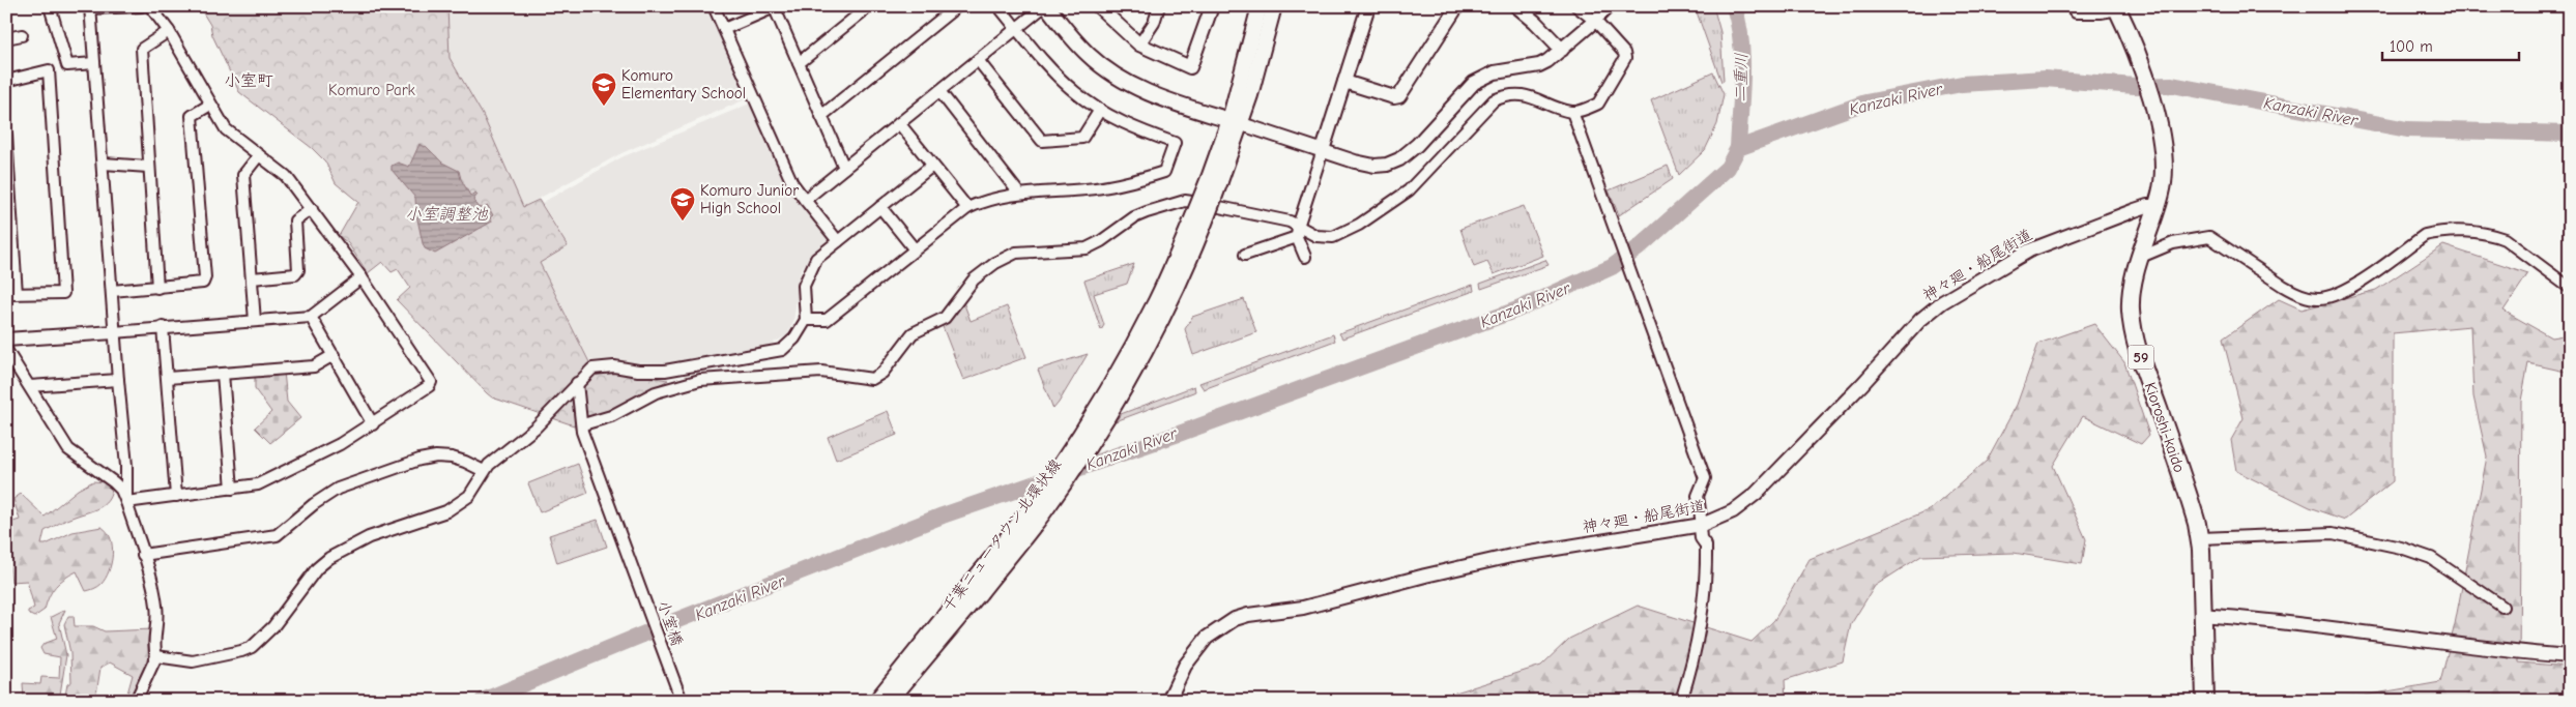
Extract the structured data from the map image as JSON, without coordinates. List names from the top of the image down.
{
  "streets": {
    "main road": ["59", "Kioroshi-kaido", "千葉ニュータウン北環状線"],
    "street": ["神々廻・船尾街道", "小室橋"]
  },
  "crossings": [
    ["神々廻・船尾街道", "Kioroshi-kaido"]
  ],
  "districts": ["小室町"],
  "water": ["二重川", "Kanzaki River", "小室調整池"],
  "parks": ["Komuro Park"],
  "places": {
    "school or university": ["Komuro Elementary School", "Komuro Junior High School"]
  },
  "scale_bar": "100 m"
}
